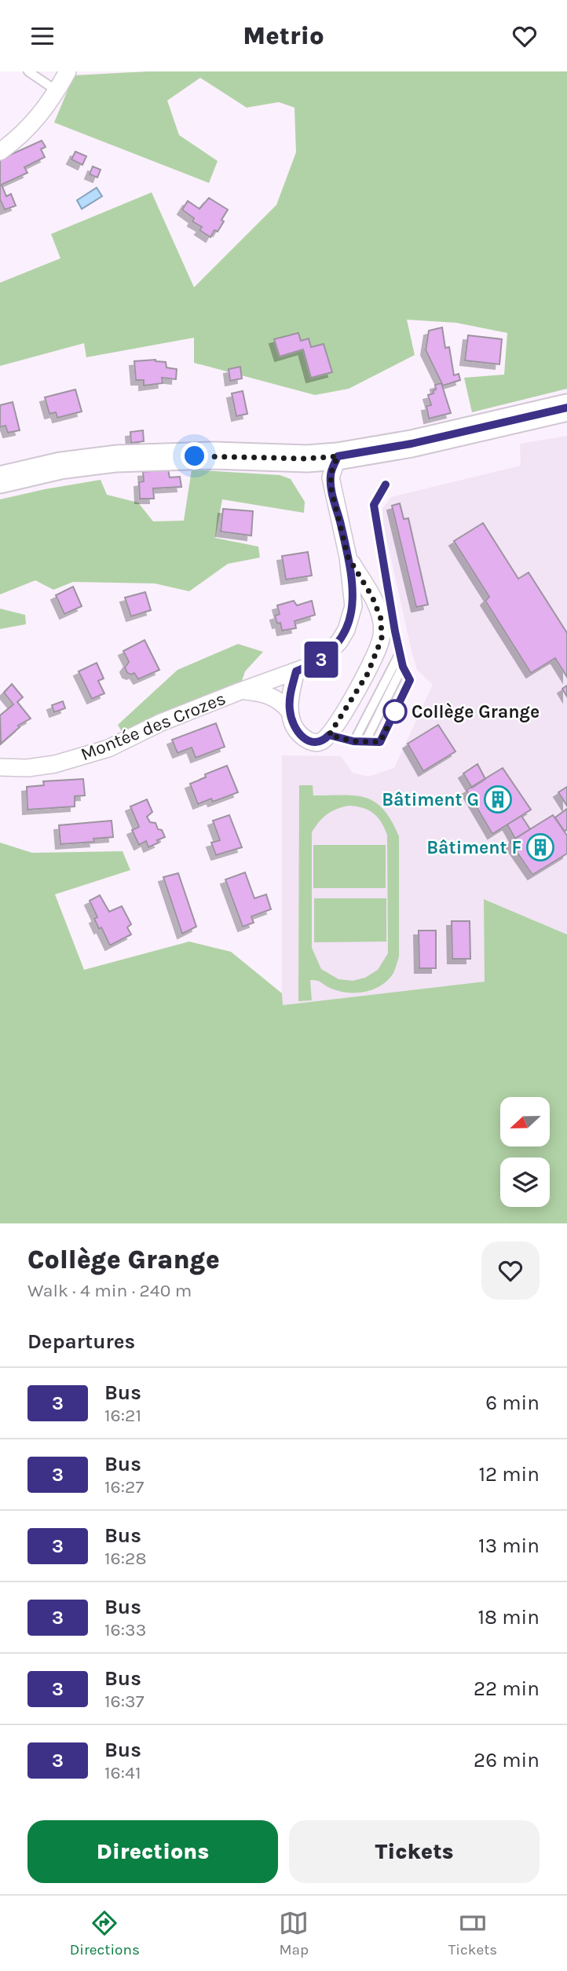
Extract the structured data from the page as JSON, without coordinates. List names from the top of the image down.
{
  "streets": {
    "street": ["Montée des Crozes"]
  },
  "places": {
    "other": ["Collège Grange"],
    "building": ["Bâtiment G", "Bâtiment F"]
  },
  "lines": ["bus line 3"],
  "north": "left",
  "page": {
    "header": "Metrio",
    "on_map": "3",
    "heading": [
      ["Collège Grange", "Walk · 4 min · 240 m"],
      "Departures"
    ],
    "list": [
      {
        "mark": "3",
        "name": "Bus",
        "note": "16:21",
        "value": "6 min"
      },
      {
        "mark": "3",
        "name": "Bus",
        "note": "16:27",
        "value": "12 min"
      },
      {
        "mark": "3",
        "name": "Bus",
        "note": "16:28",
        "value": "13 min"
      },
      {
        "mark": "3",
        "name": "Bus",
        "note": "16:33",
        "value": "18 min"
      },
      {
        "mark": "3",
        "name": "Bus",
        "note": "16:37",
        "value": "22 min"
      },
      {
        "mark": "3",
        "name": "Bus",
        "note": "16:41",
        "value": "26 min"
      }
    ],
    "buttons": ["Directions", "Tickets"],
    "tabs": ["Directions", "Map", "Tickets"]
  }
}
